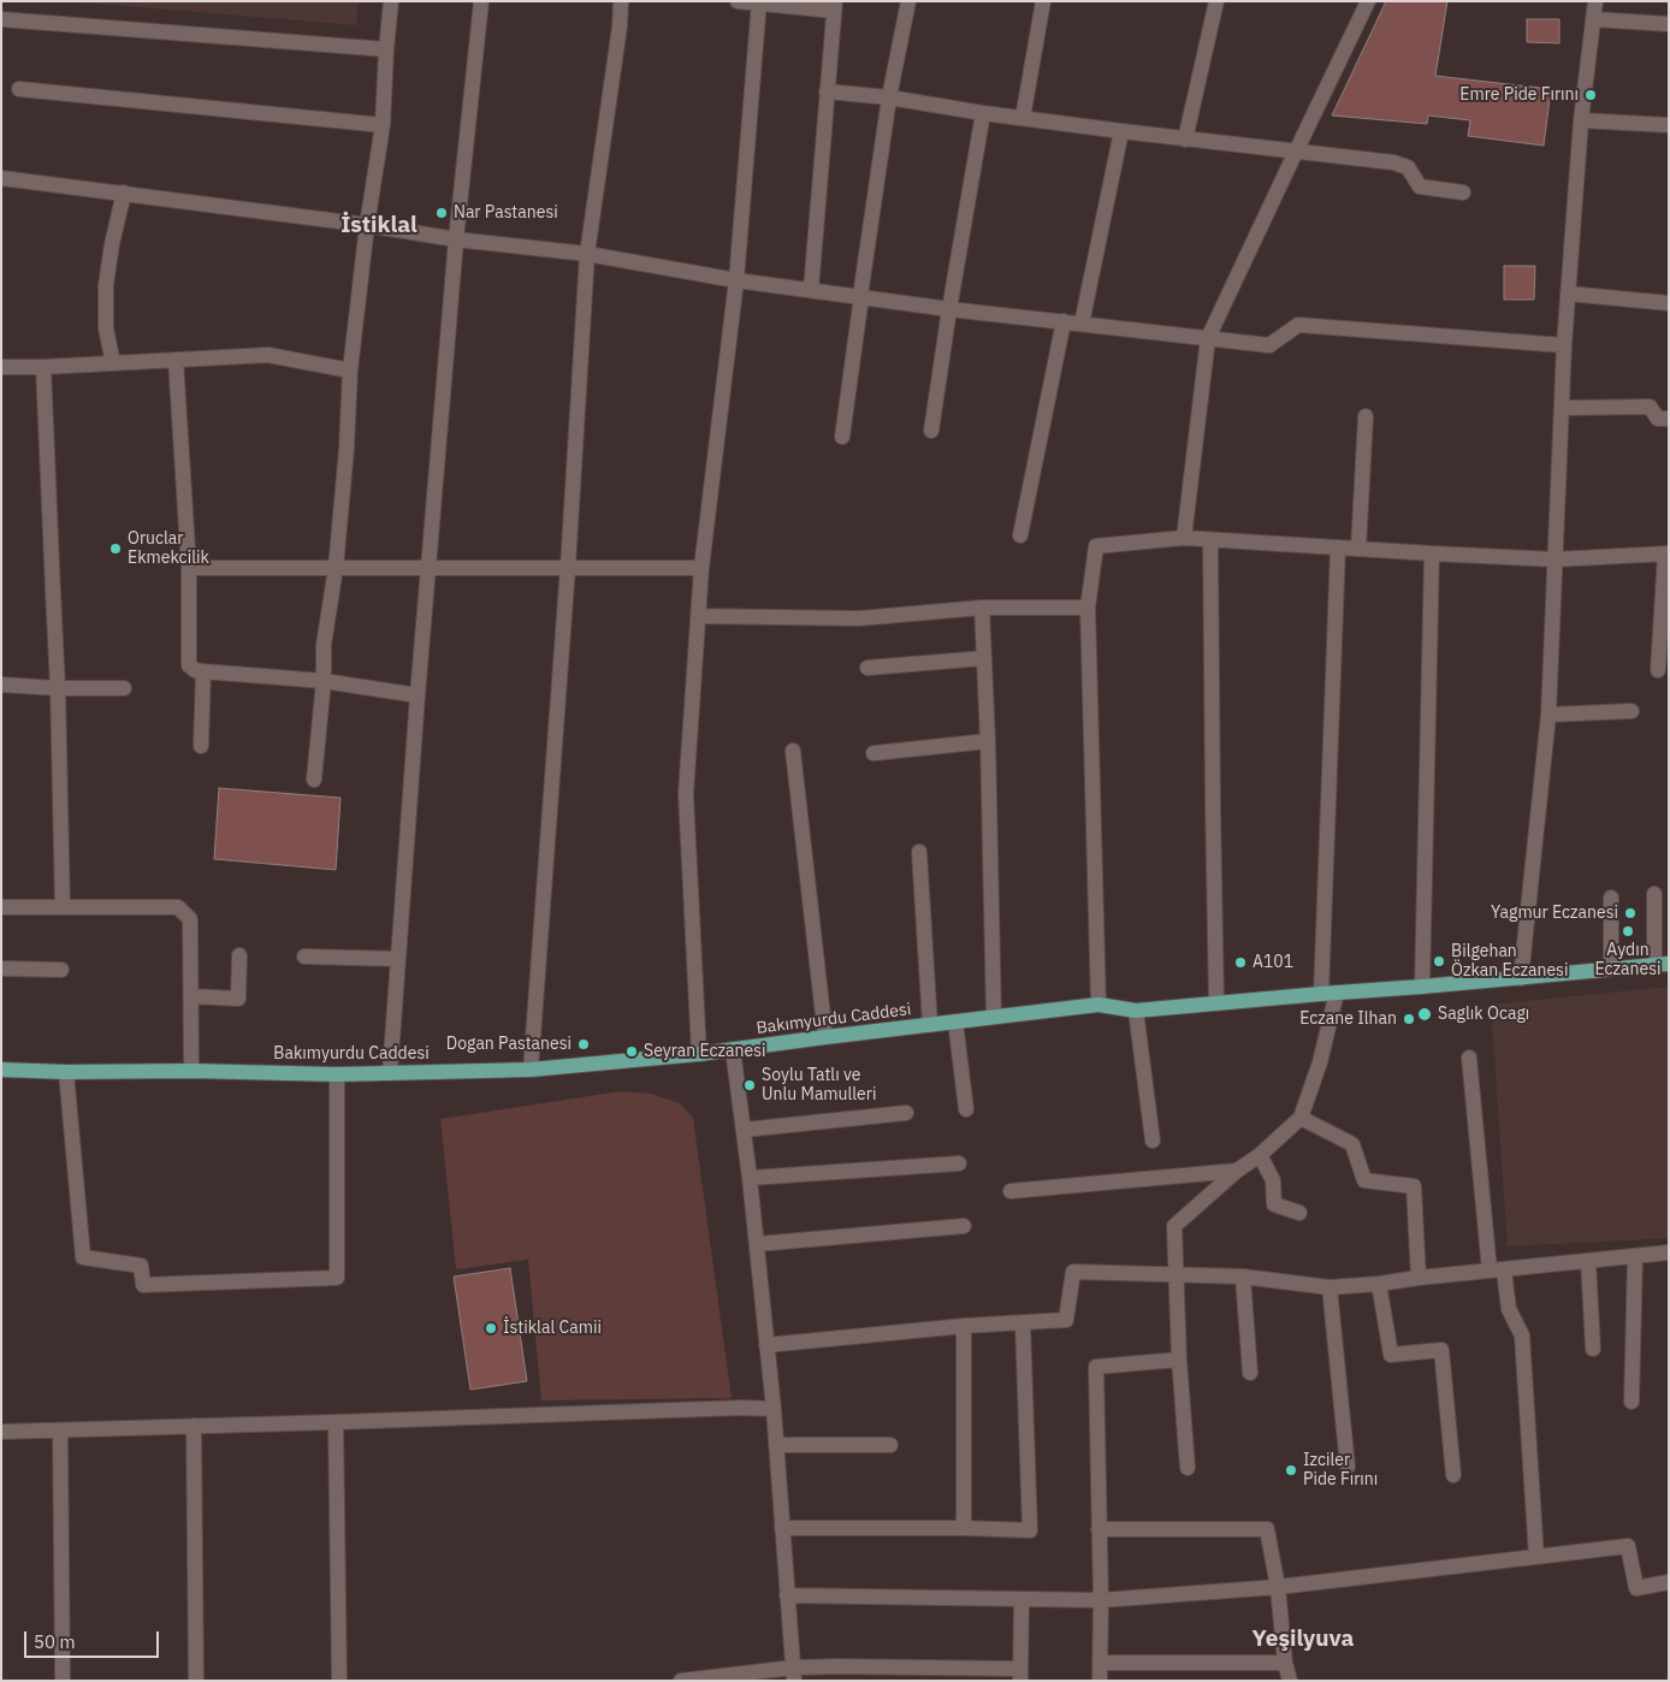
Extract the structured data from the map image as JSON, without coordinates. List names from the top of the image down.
{
  "streets": {
    "main road": ["Bakımyurdu Caddesi"]
  },
  "districts": ["İstiklal", "Yeşilyuva"],
  "places": [
    "Emre Pide Fırını",
    "Nar Pastanesi",
    "Oruclar Ekmekcilik",
    "Yagmur Eczanesi",
    "Aydın Eczanesi",
    "Bilgehan Özkan Eczanesi",
    "A101",
    "Saglık Ocagı",
    "Eczane Ilhan",
    "Dogan Pastanesi",
    "Seyran Eczanesi",
    "Soylu Tatlı ve Unlu Mamulleri",
    "İstiklal Camii",
    "Izciler Pide Fırını"
  ],
  "scale_bar": "50 m"
}
